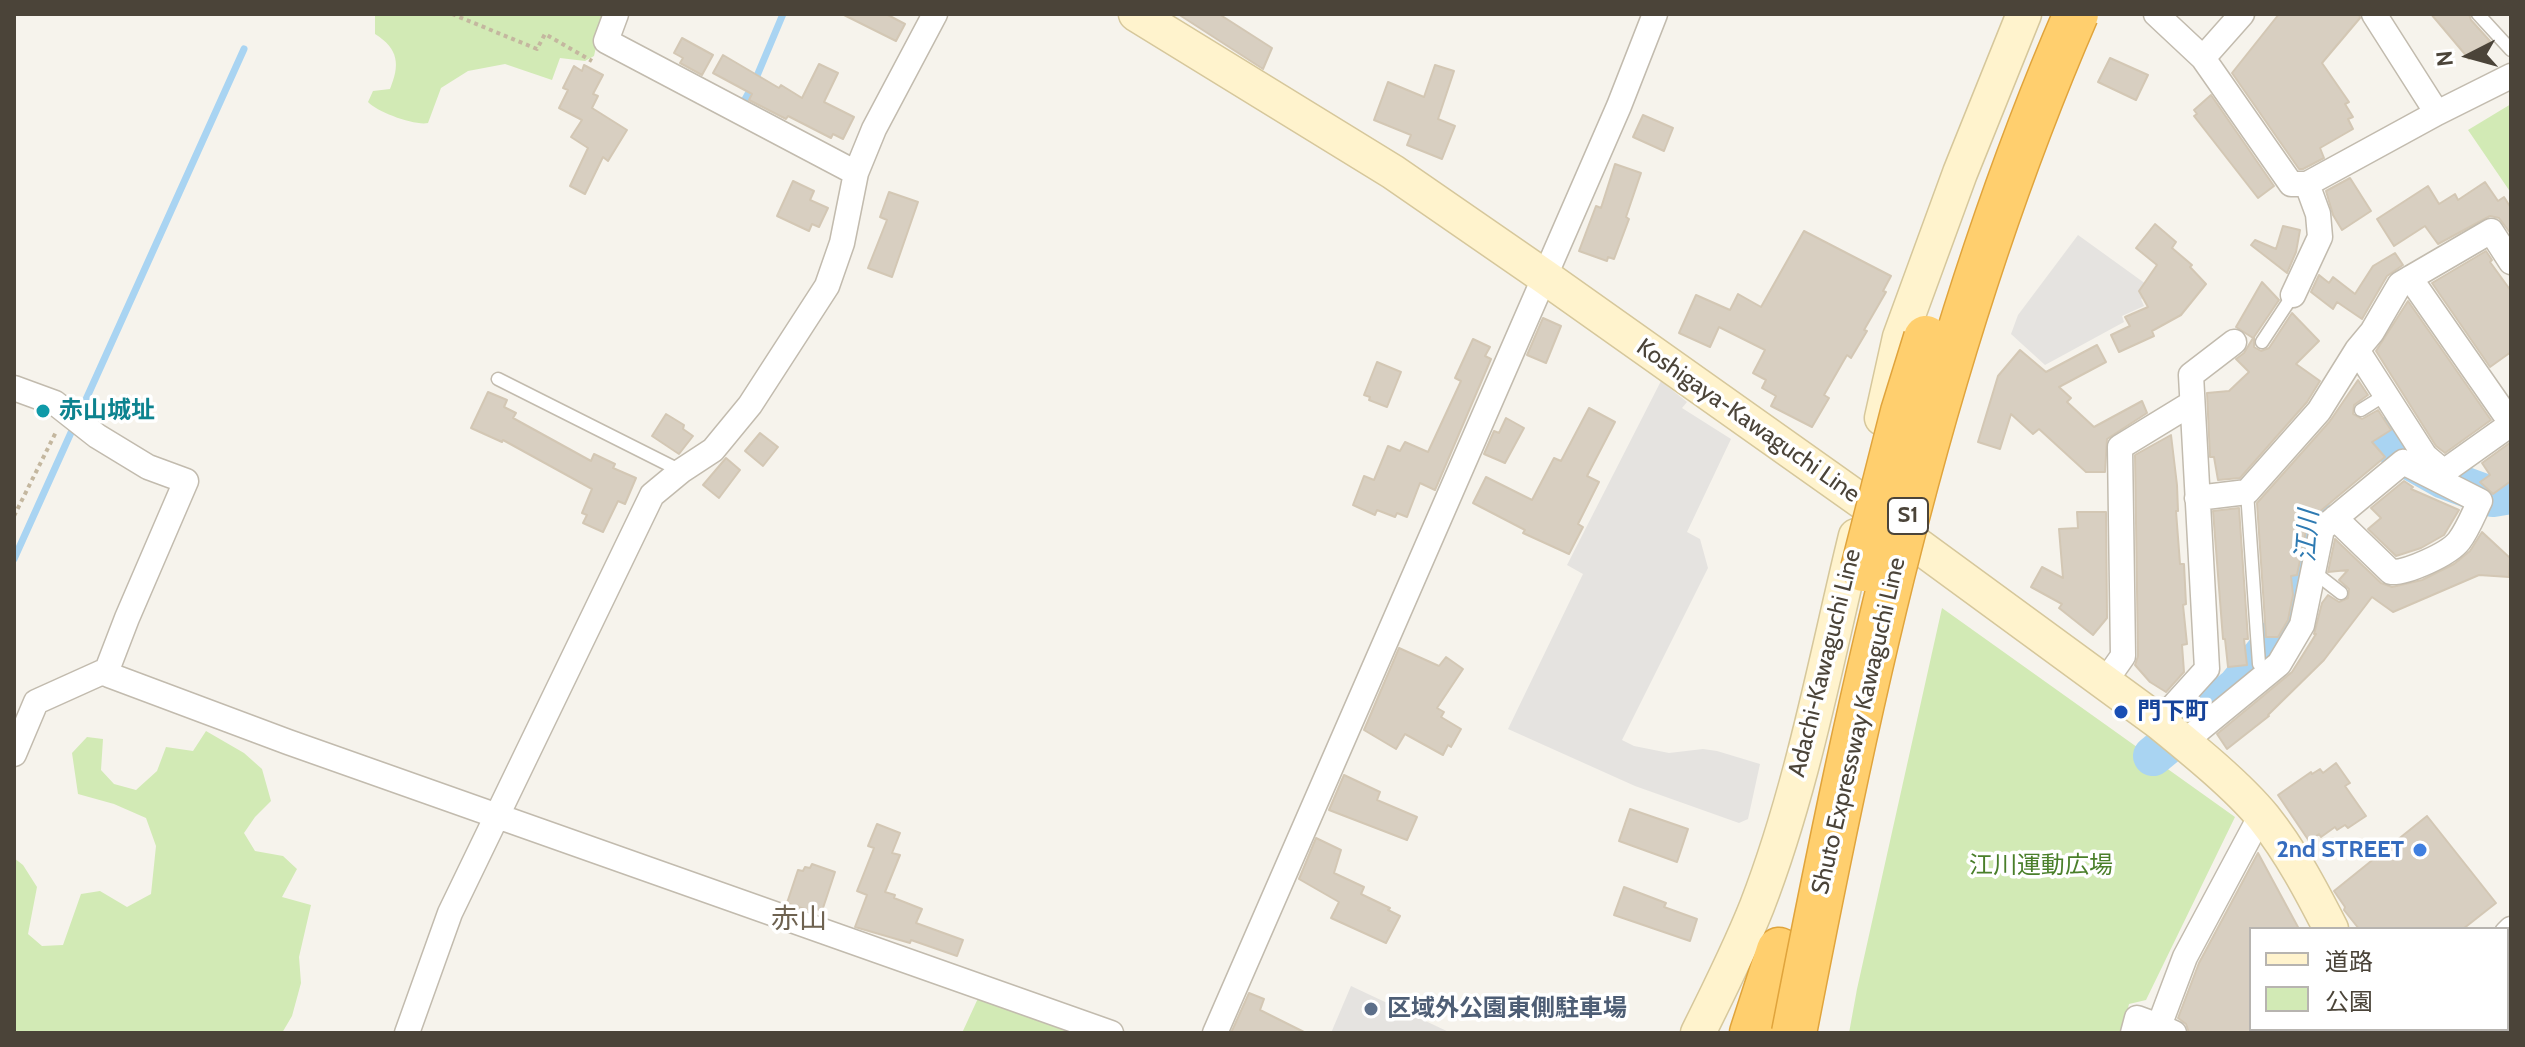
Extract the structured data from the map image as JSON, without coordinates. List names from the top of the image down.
{
  "streets": {
    "highway": ["S1", "Shuto Expressway Kawaguchi Line"],
    "main road": ["Koshigaya-Kawaguchi Line", "Adachi-Kawaguchi Line"]
  },
  "crossings": [
    ["Koshigaya-Kawaguchi Line", "Adachi-Kawaguchi Line"]
  ],
  "districts": ["赤山"],
  "water": ["江川"],
  "parks": ["江川運動広場"],
  "places": [
    "赤山城址",
    "門下町",
    "2nd STREET",
    "区域外公園東側駐車場"
  ],
  "legend": ["道路", "公園"],
  "north": "left"
}
